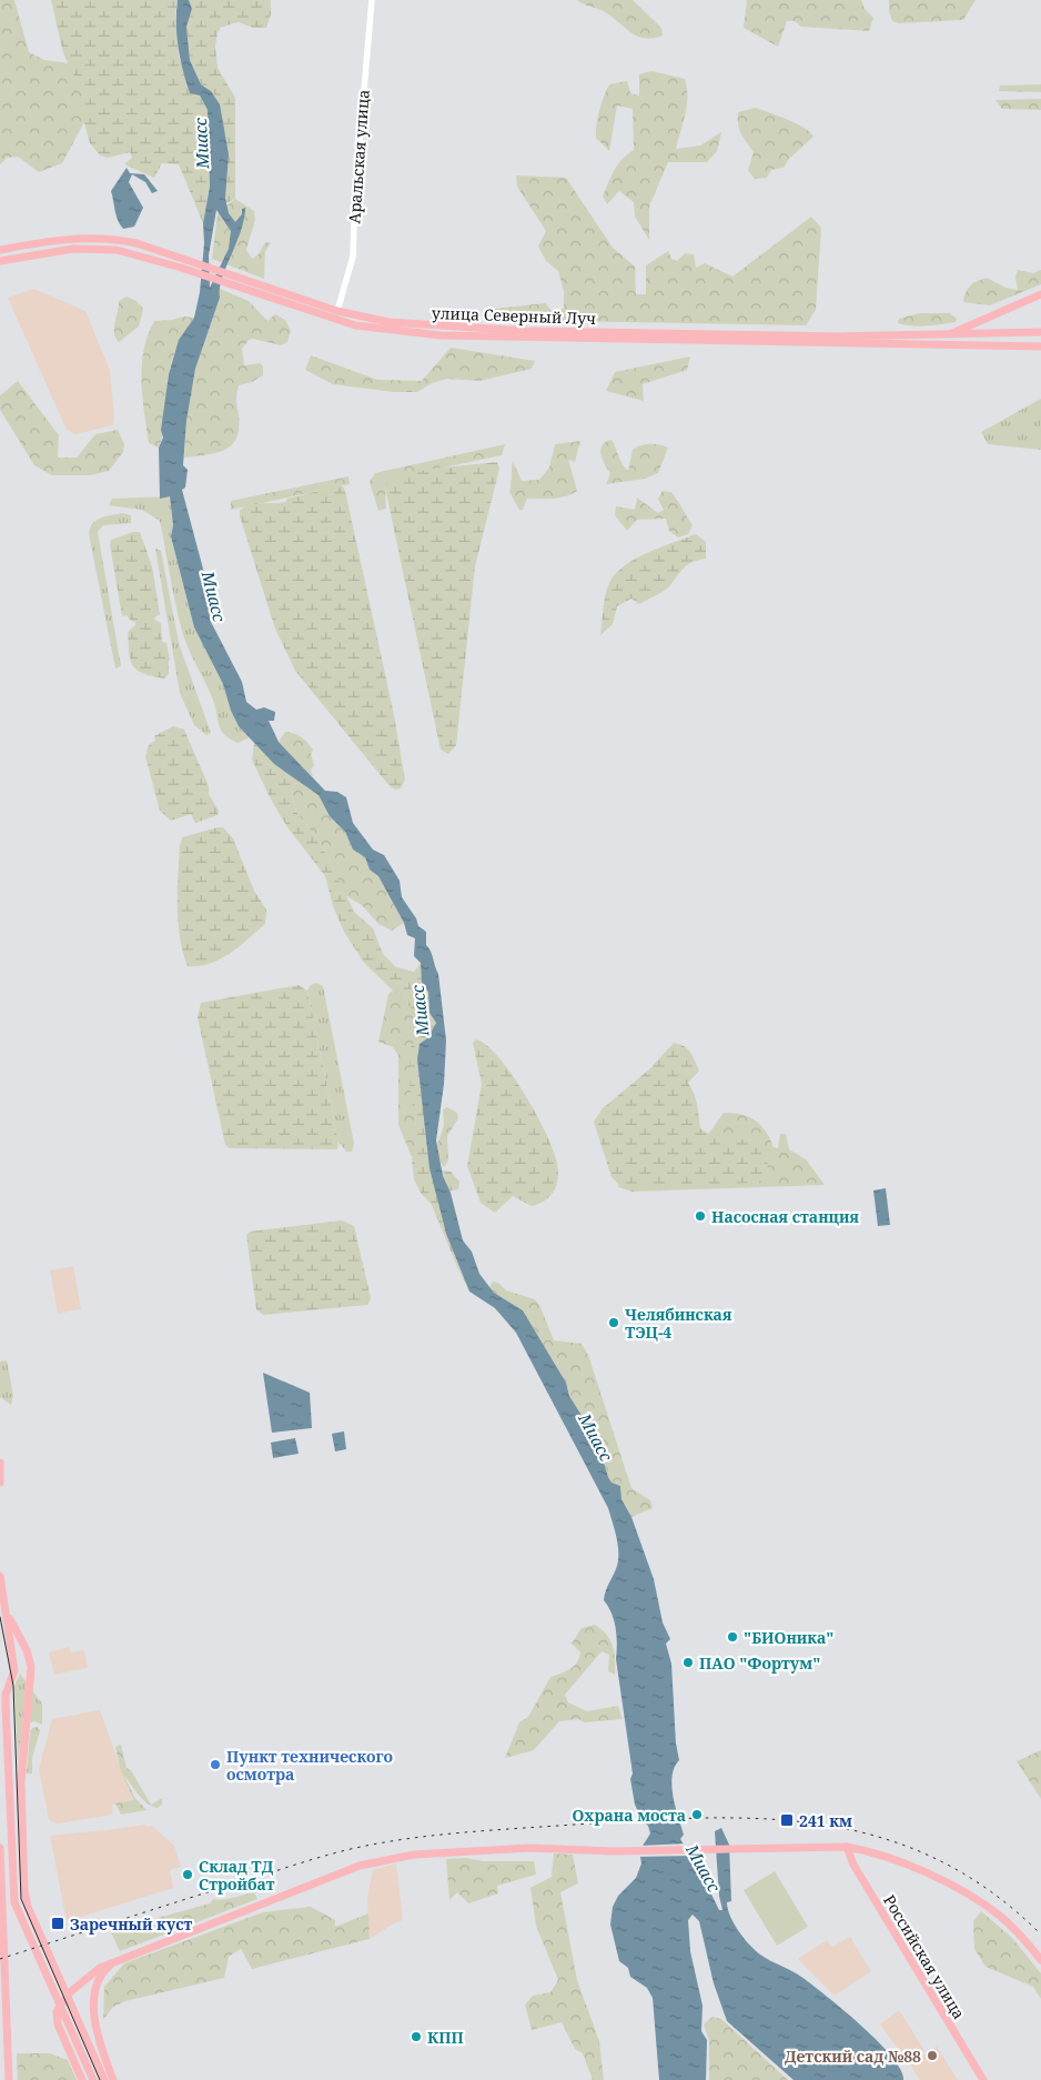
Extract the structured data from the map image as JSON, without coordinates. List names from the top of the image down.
{
  "streets": {
    "main road": ["улица Северный Луч", "Российская улица"],
    "street": ["Аральская улица"]
  },
  "crossings": [
    ["Аральская улица", "улица Северный Луч"]
  ],
  "water": ["Миасс"],
  "places": {
    "other": [
      "Насосная станция",
      "Челябинская ТЭЦ-4",
      "\"БИОника\"",
      "ПАО \"Фортум\"",
      "Пункт технического осмотра",
      "Охрана моста",
      "Склад ТД Стройбат",
      "КПП",
      "Детский сад №88"
    ],
    "transit": ["241 км", "Заречный куст"]
  }
}
